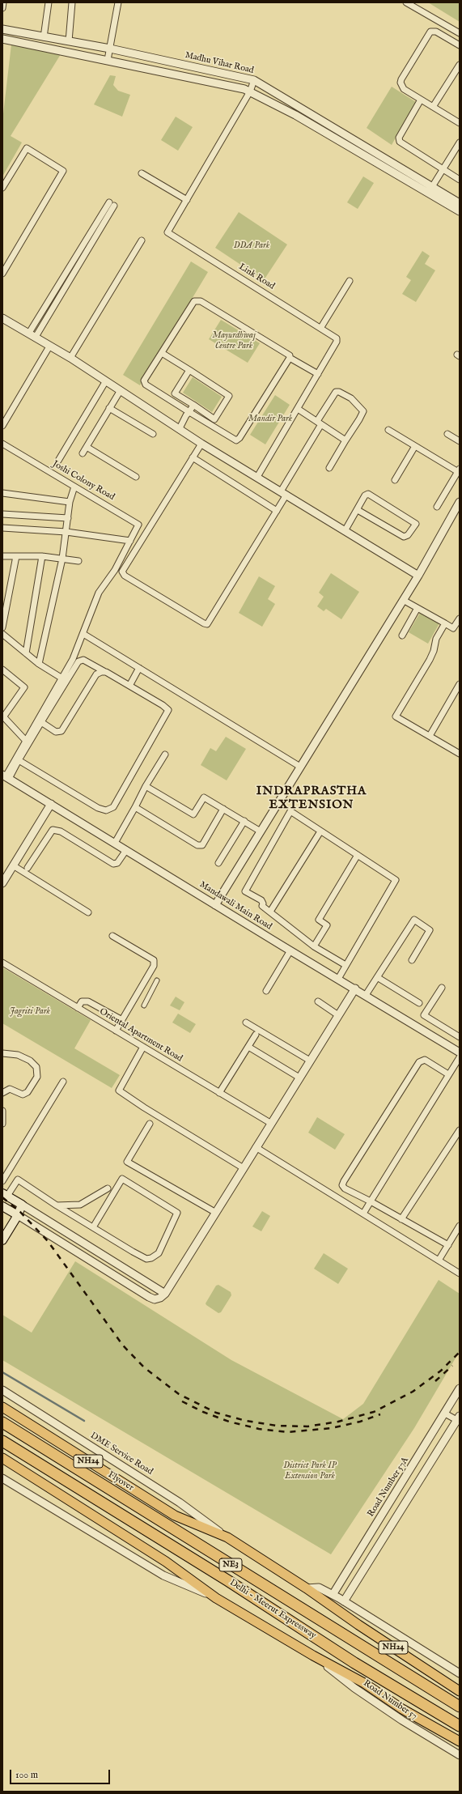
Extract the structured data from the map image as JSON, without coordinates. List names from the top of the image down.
{
  "streets": {
    "highway": [
      "NH24",
      "Flyover",
      "NE3",
      "Delhi - Meerut Expressway"
    ],
    "street": [
      "Madhu Vihar Road",
      "Link Road",
      "Joshi Colony Road",
      "Mandawali Main Road",
      "Oriental Apartment Road",
      "DME Service Road",
      "Road Number 57A",
      "Road Number 57"
    ]
  },
  "crossings": [
    ["Madhu Vihar Road", "Link Road"],
    ["Joshi Colony Road", "Mandawali Main Road"],
    ["DME Service Road", "Flyover"],
    ["NH24", "Flyover"]
  ],
  "districts": ["INDRAPRASTHA EXTENSION"],
  "parks": [
    "DDA Park",
    "Mayurdhwaj Centre Park",
    "Mandir Park",
    "Jagriti Park",
    "District Park IP Extension Park"
  ],
  "scale_bar": "100 m"
}
